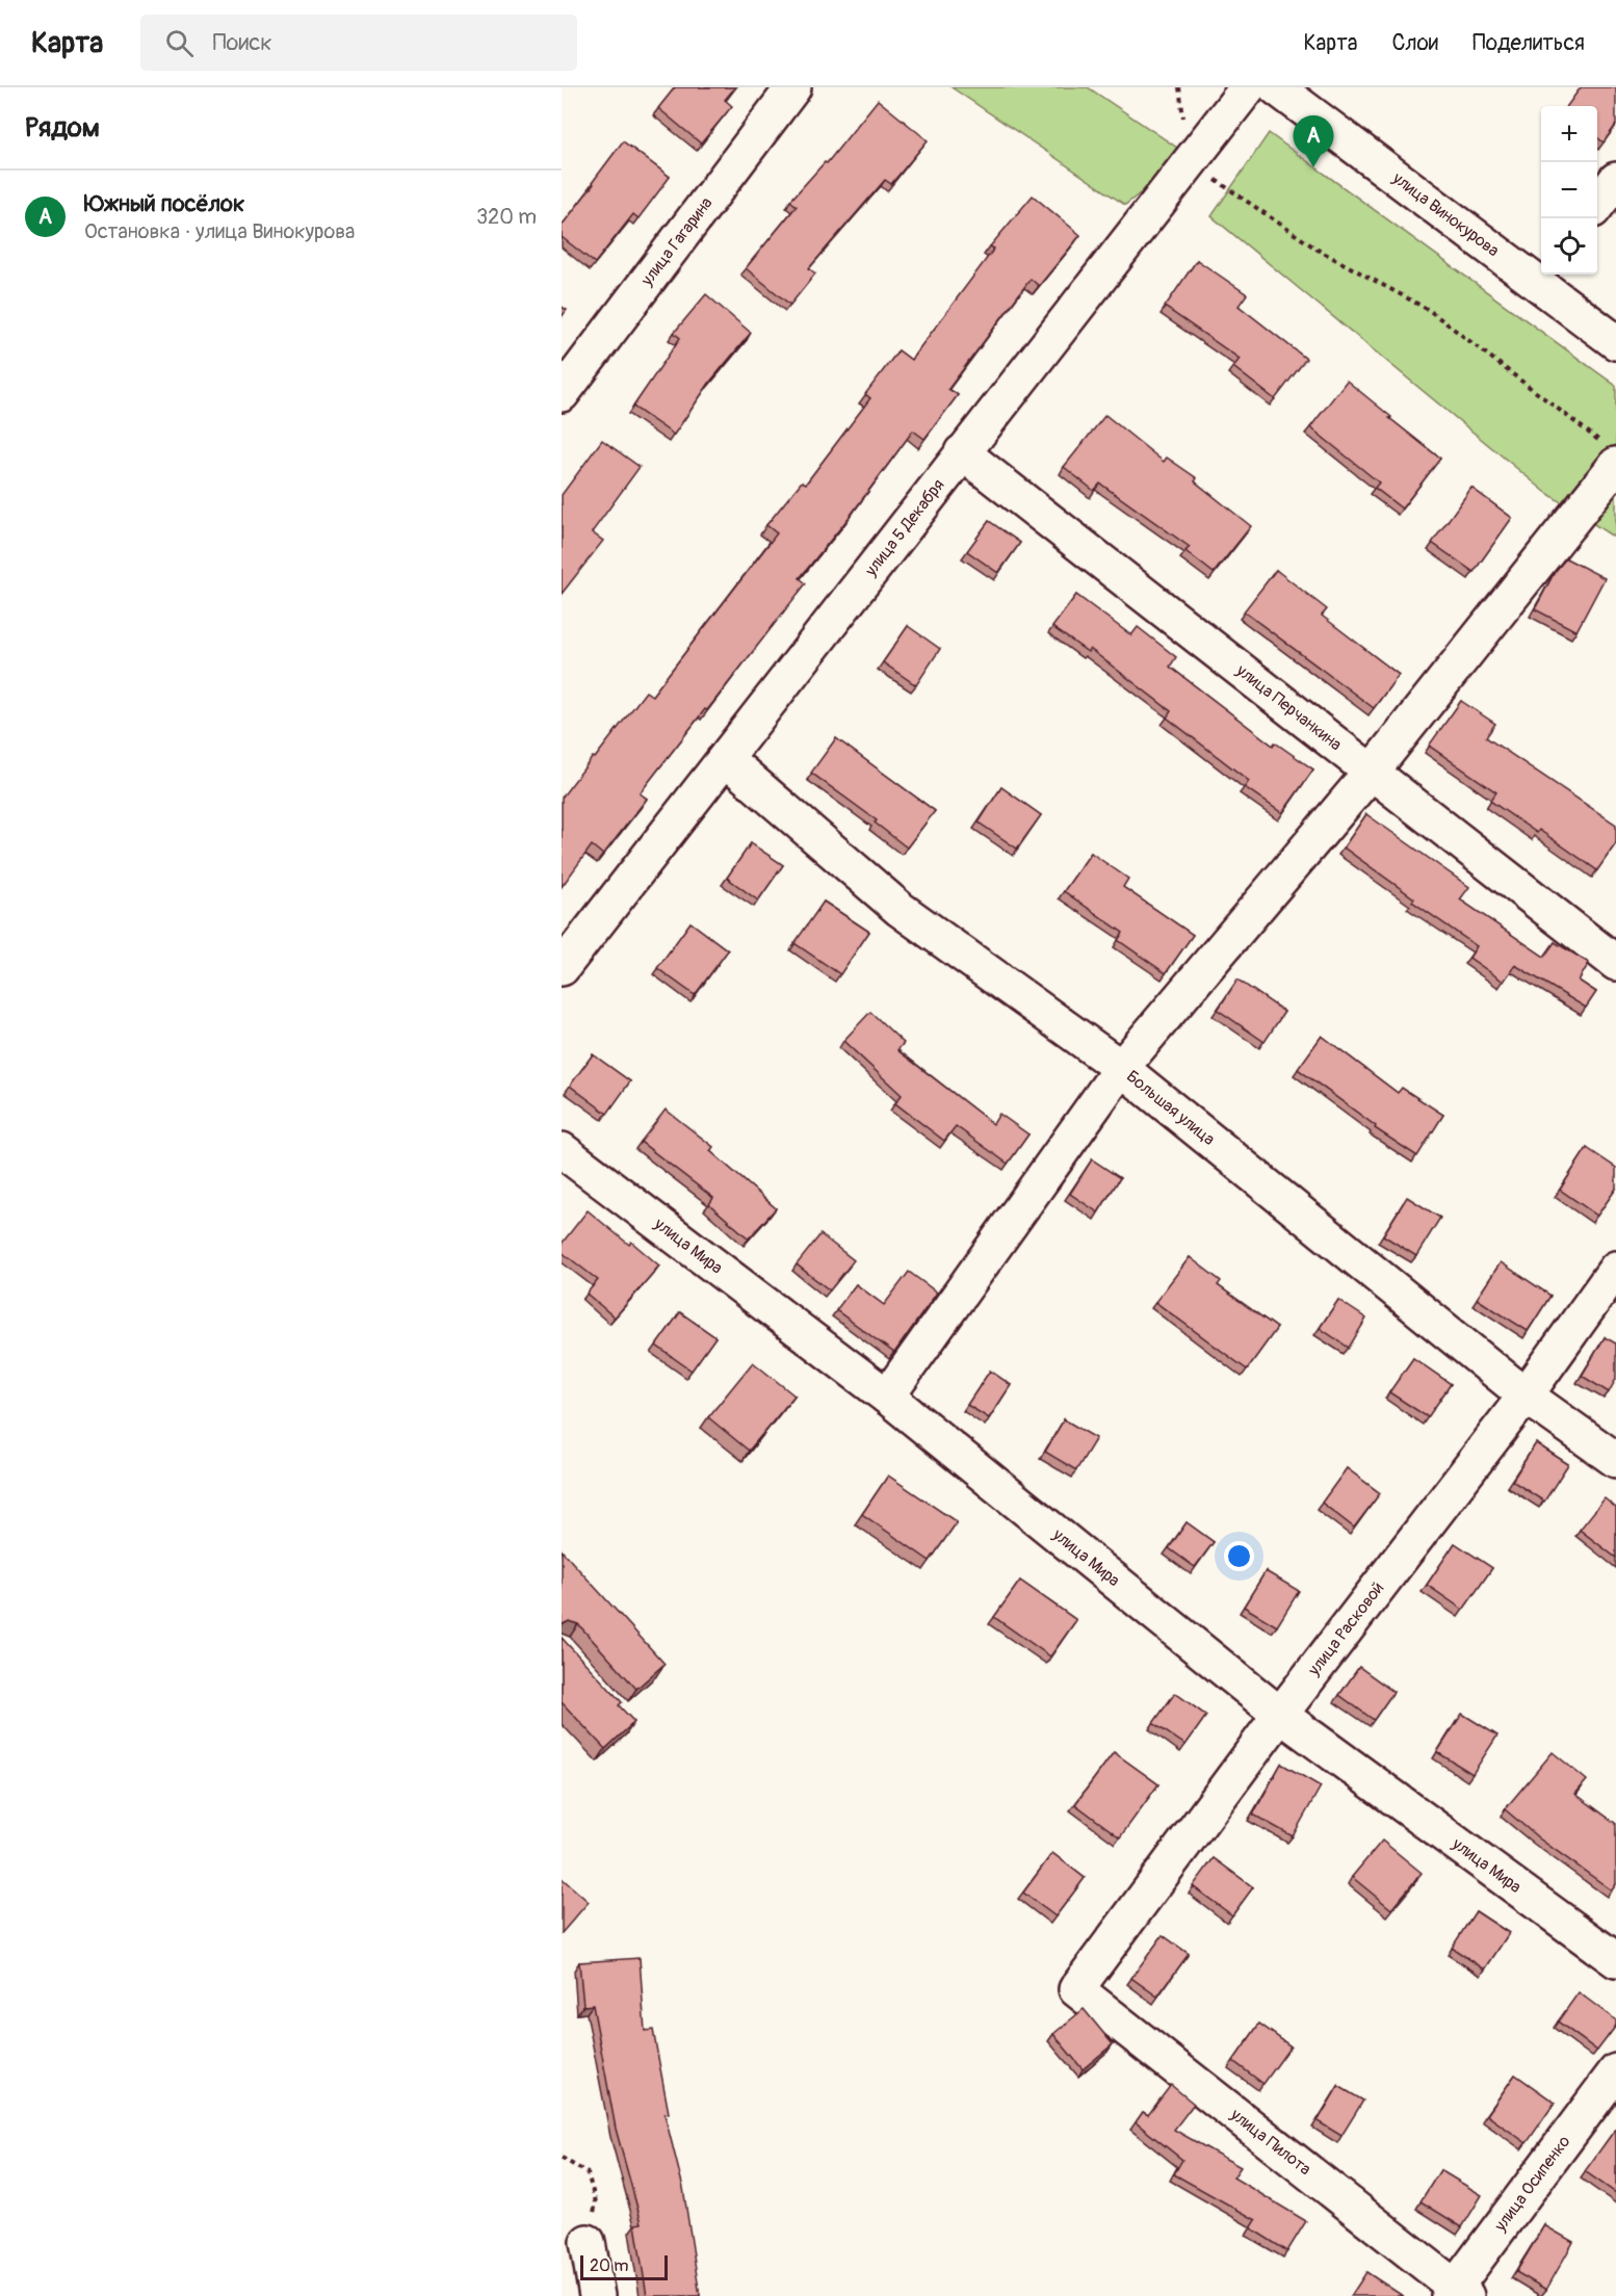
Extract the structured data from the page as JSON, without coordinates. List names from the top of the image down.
{
  "streets": {
    "street": [
      "улица Винокурова",
      "улица Гагарина",
      "улица 5 Декабря",
      "улица Перчанкина",
      "Большая улица",
      "улица Мира",
      "улица Расковой",
      "улица Пилота",
      "улица Осипенко"
    ]
  },
  "crossings": [
    ["улица 5 Декабря", "улица Перчанкина"],
    ["улица 5 Декабря", "Большая улица"],
    ["Большая улица", "улица Расковой"],
    ["улица Мира", "улица Расковой"],
    ["улица Расковой", "улица Пилота"],
    ["улица Пилота", "улица Осипенко"]
  ],
  "scale_bar": "20 m",
  "page": {
    "header": "Карта",
    "search": "Поиск",
    "nav": ["Карта", "Слои", "Поделиться"],
    "heading": "Рядом",
    "map_buttons": ["+", "−"],
    "pins": "A",
    "list": [
      {
        "mark": "A",
        "name": "Южный посёлок",
        "note": "Остановка · улица Винокурова",
        "value": "320 m"
      }
    ],
    "scale": "20 m"
  }
}
